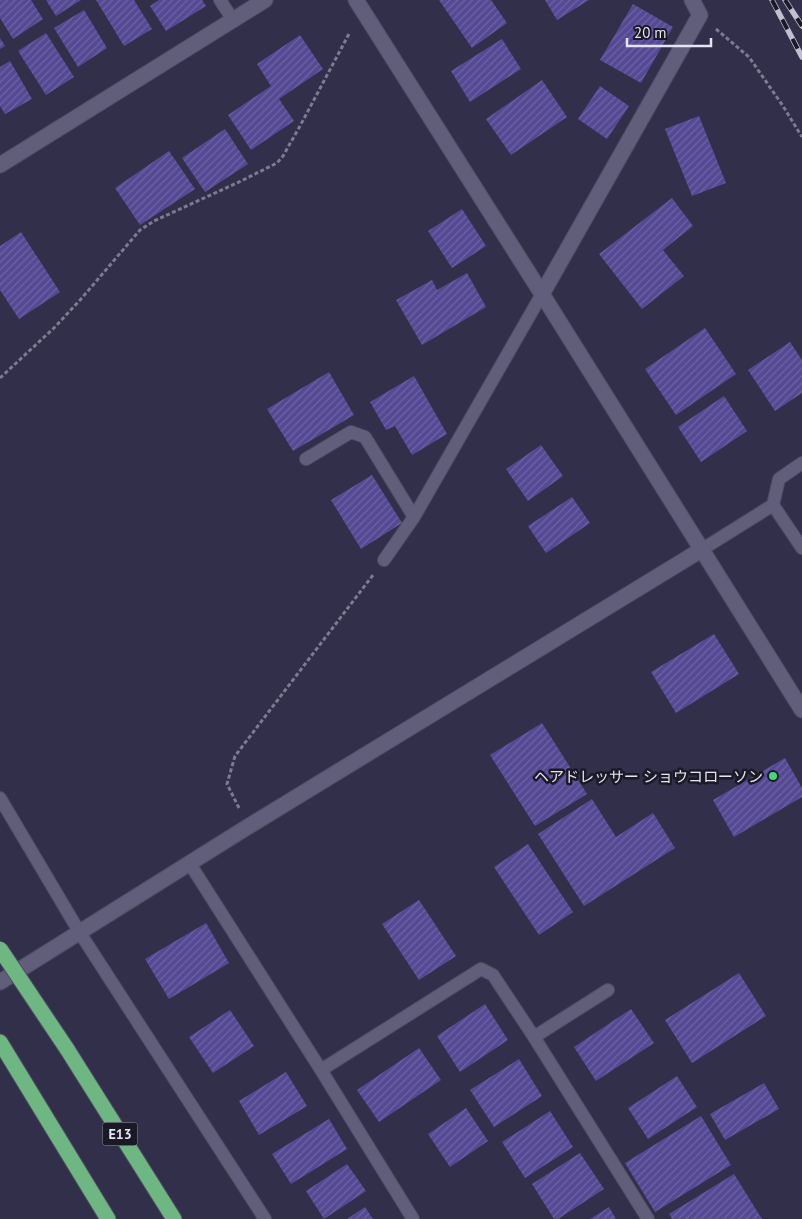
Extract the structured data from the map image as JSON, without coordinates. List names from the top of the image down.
{
  "streets": {
    "highway": ["E13"]
  },
  "places": ["ヘアドレッサー ショウコローソン"],
  "scale_bar": "20 m"
}
